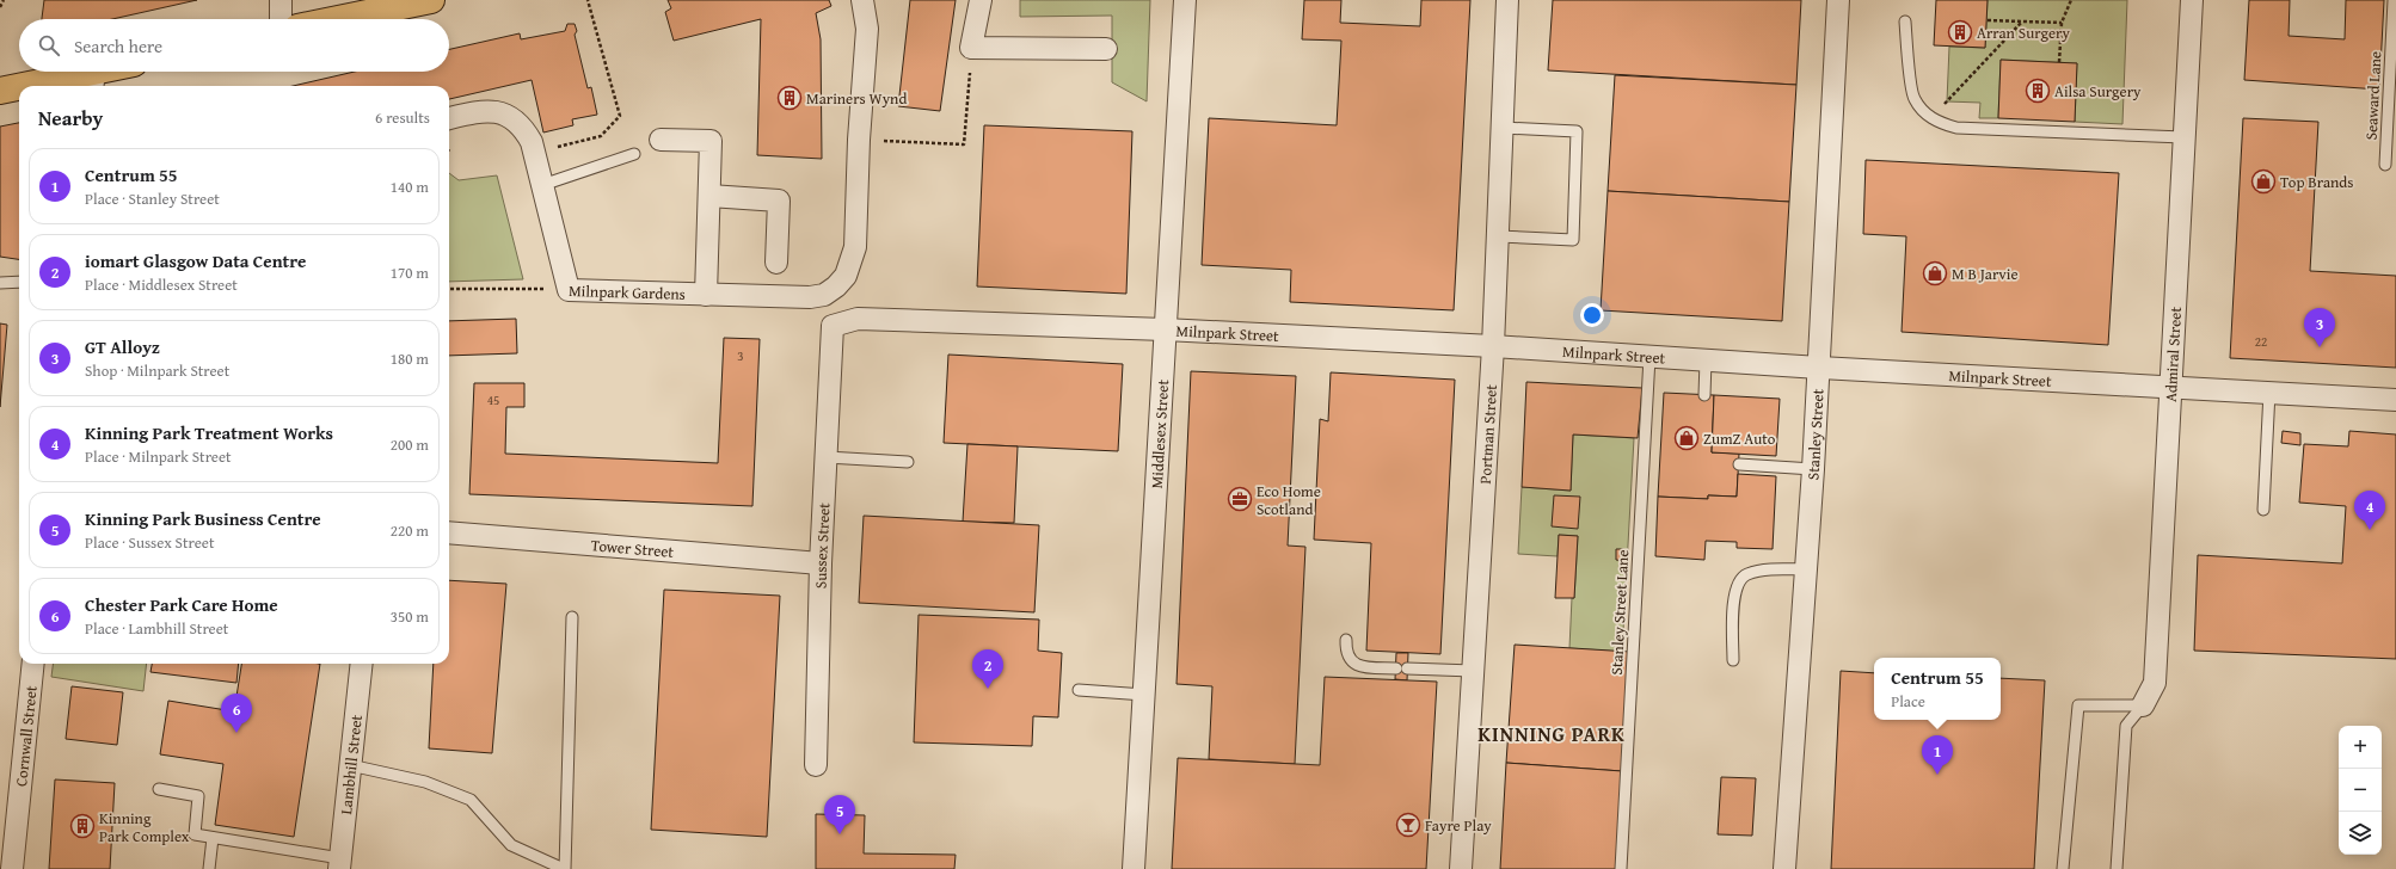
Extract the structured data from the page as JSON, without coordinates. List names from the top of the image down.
{
  "streets": {
    "street": [
      "Milnpark Gardens",
      "Milnpark Street",
      "Admiral Street",
      "Middlesex Street",
      "Portman Street",
      "Stanley Street",
      "Sussex Street",
      "Tower Street",
      "Cornwall Street",
      "Lambhill Street"
    ],
    "lane": ["Seaward Lane", "Stanley Street Lane"]
  },
  "crossings": [
    ["Milnpark Street", "Admiral Street"],
    ["Milnpark Street", "Middlesex Street"],
    ["Milnpark Street", "Portman Street"],
    ["Milnpark Street", "Stanley Street"],
    ["Milnpark Street", "Sussex Street"],
    ["Milnpark Street", "Stanley Street Lane"],
    ["Sussex Street", "Tower Street"]
  ],
  "districts": ["KINNING PARK"],
  "places": {
    "building": [
      "Arran Surgery",
      "Ailsa Surgery",
      "Mariners Wynd",
      "Kinning Park Complex"
    ],
    "shop": ["Top Brands", "M B Jarvie", "ZumZ Auto"],
    "office": ["Eco Home Scotland"],
    "bar": ["Fayre Play"]
  },
  "house_numbers": ["22", "3", "45"],
  "page": {
    "search": "Search here",
    "heading": ["Nearby", "6 results"],
    "list": [
      {
        "mark": "1",
        "name": "Centrum 55",
        "note": "Place · Stanley Street",
        "value": "140 m"
      },
      {
        "mark": "2",
        "name": "iomart Glasgow Data Centre",
        "note": "Place · Middlesex Street",
        "value": "170 m"
      },
      {
        "mark": "3",
        "name": "GT Alloyz",
        "note": "Shop · Milnpark Street",
        "value": "180 m"
      },
      {
        "mark": "4",
        "name": "Kinning Park Treatment Works",
        "note": "Place · Milnpark Street",
        "value": "200 m"
      },
      {
        "mark": "5",
        "name": "Kinning Park Business Centre",
        "note": "Place · Sussex Street",
        "value": "220 m"
      },
      {
        "mark": "6",
        "name": "Chester Park Care Home",
        "note": "Place · Lambhill Street",
        "value": "350 m"
      }
    ],
    "pins": [
      "3",
      "4",
      "2",
      "6",
      "1",
      "5"
    ],
    "popup": ["Centrum 55", "Place"],
    "map_buttons": ["+", "−"]
  }
}
